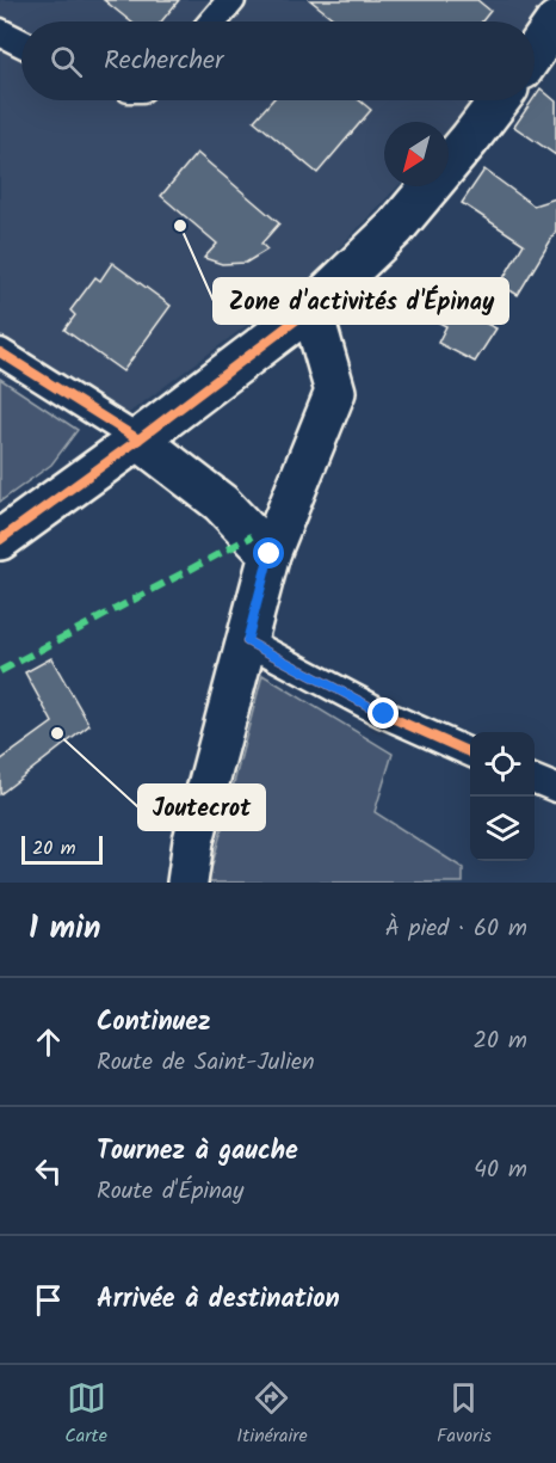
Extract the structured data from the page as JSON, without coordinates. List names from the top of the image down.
{
  "places": ["Zone d'activités d'Épinay", "Joutecrot"],
  "scale_bar": "20 m",
  "north": "bottom left",
  "page": {
    "search": "Rechercher",
    "scale": "20 m",
    "heading": ["1 min", "À pied · 60 m"],
    "list": [
      ["Continuez", "Route de Saint-Julien", "20 m"],
      ["Tournez à gauche", "Route d'Épinay", "40 m"],
      "Arrivée à destination"
    ],
    "nav": ["Carte", "Itinéraire", "Favoris"]
  }
}
